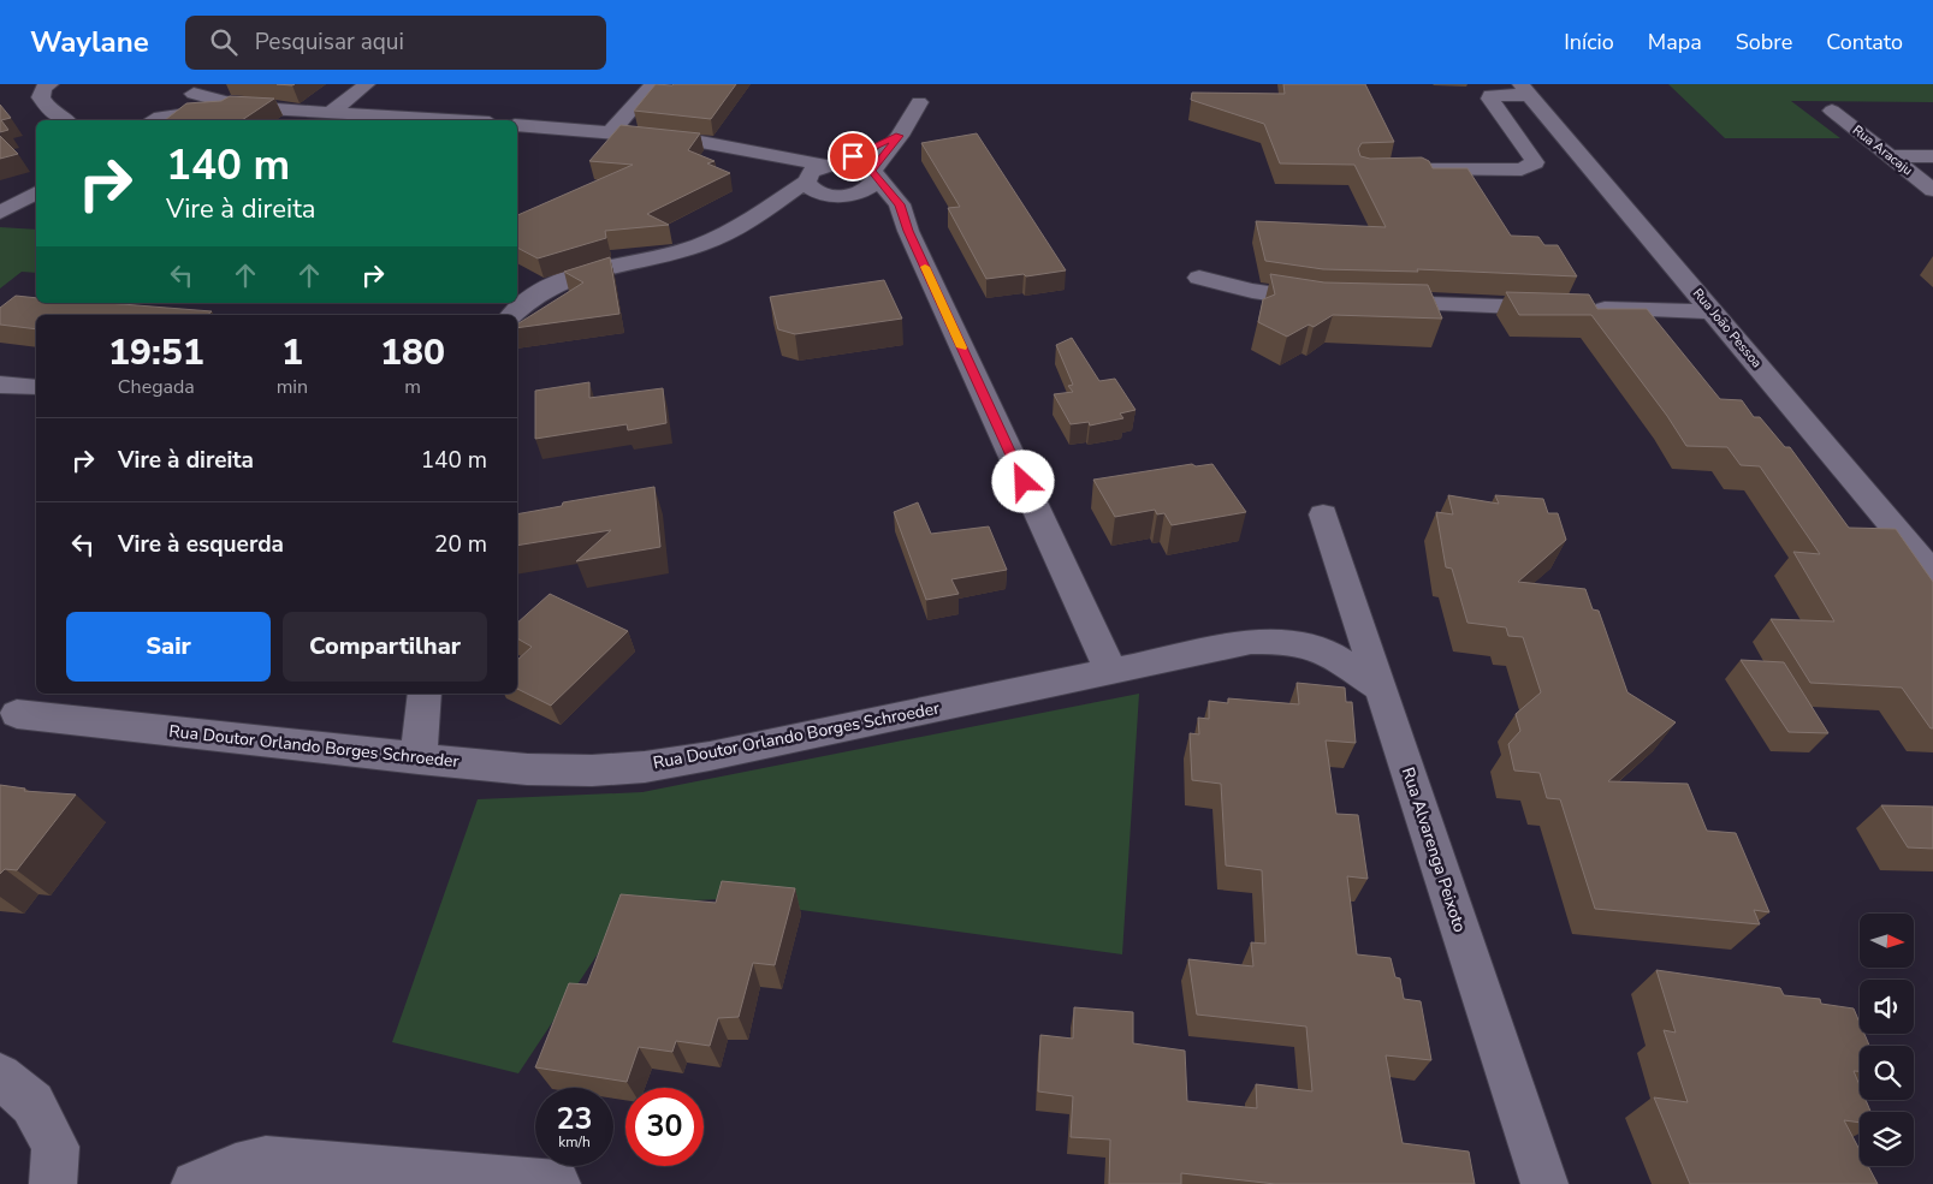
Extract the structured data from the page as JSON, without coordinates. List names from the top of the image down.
{
  "streets": {
    "street": [
      "Rua Aracaju",
      "Rua João Pessoa",
      "Rua Doutor Orlando Borges Schroeder",
      "Rua Alvarenga Peixoto"
    ]
  },
  "crossings": [
    ["Rua Doutor Orlando Borges Schroeder", "Rua Alvarenga Peixoto"]
  ],
  "north": "right",
  "page": {
    "header": "Waylane",
    "search": "Pesquisar aqui",
    "nav": [
      "Início",
      "Mapa",
      "Sobre",
      "Contato"
    ],
    "turn": ["140 m", "Vire à direita"],
    "eta": [
      "19:51",
      "Chegada",
      "1",
      "min",
      "180",
      "m"
    ],
    "list": [
      {
        "name": "Vire à direita",
        "value": "140 m"
      },
      {
        "name": "Vire à esquerda",
        "value": "20 m"
      }
    ],
    "buttons": ["Sair", "Compartilhar"],
    "speed": "23 km/h",
    "limit": "30"
  }
}
